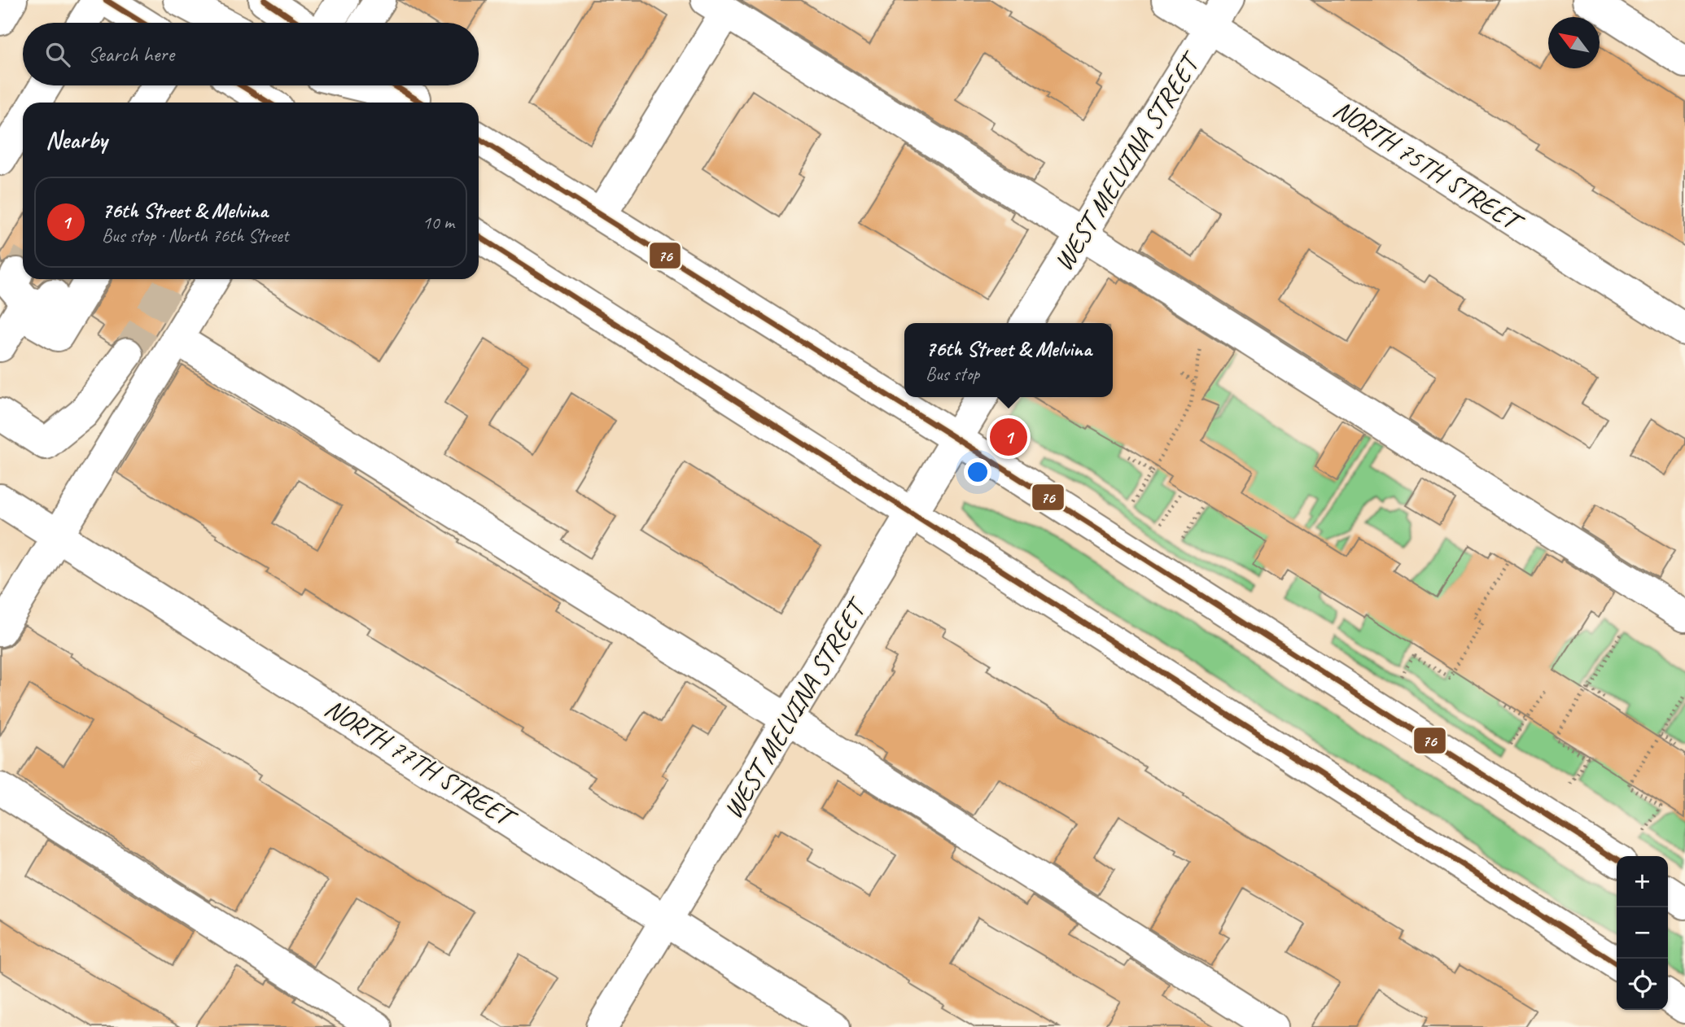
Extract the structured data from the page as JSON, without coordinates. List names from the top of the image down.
{
  "streets": {
    "main road": ["WEST MELVINA STREET", "NORTH 75TH STREET", "NORTH 77TH STREET"]
  },
  "crossings": [
    ["WEST MELVINA STREET", "NORTH 75TH STREET"],
    ["WEST MELVINA STREET", "NORTH 77TH STREET"]
  ],
  "lines": ["transit line 76"],
  "north": "top left",
  "page": {
    "search": "Search here",
    "heading": "Nearby",
    "list": [
      {
        "mark": "1",
        "name": "76th Street & Melvina",
        "note": "Bus stop · North 76th Street",
        "value": "10 m"
      }
    ],
    "popup": ["76th Street & Melvina", "Bus stop"],
    "pins": "1",
    "map_buttons": ["+", "−"]
  }
}
